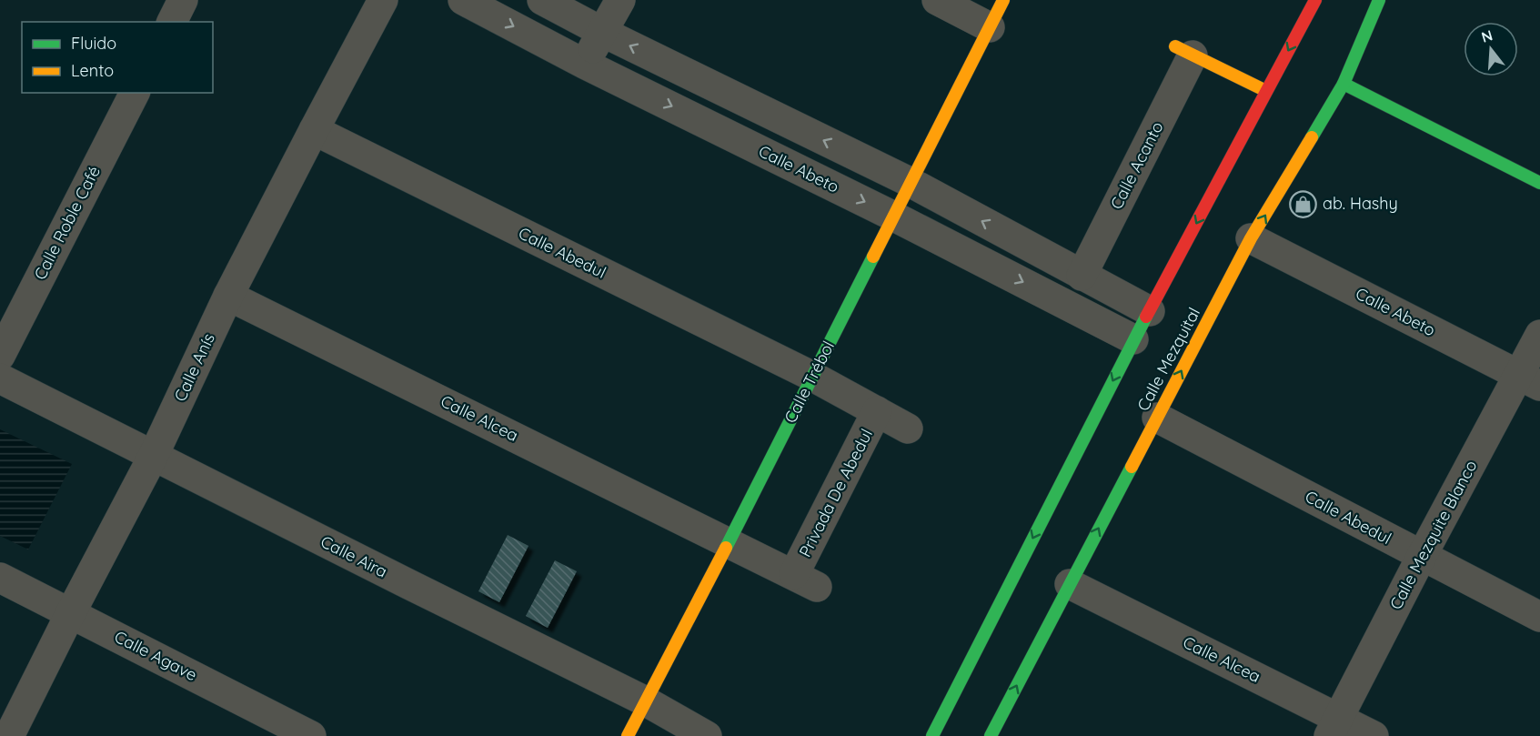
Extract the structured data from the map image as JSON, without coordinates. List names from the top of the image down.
{
  "streets": {
    "main road": ["Calle Acanto", "Calle Mezquital", "Calle Trébol"],
    "street": [
      "Calle Abeto",
      "Calle Roble Café",
      "Calle Abedul",
      "Calle Anís",
      "Calle Alcea",
      "Privada De Abedul",
      "Calle Mezquite Blanco",
      "Calle Aira",
      "Calle Agave"
    ]
  },
  "crossings": [
    ["Calle Abeto", "Calle Mezquital"],
    ["Calle Abeto", "Calle Trébol"],
    ["Calle Abeto", "Calle Mezquite Blanco"],
    ["Calle Abedul", "Calle Mezquital"],
    ["Calle Abedul", "Calle Anís"],
    ["Calle Abedul", "Calle Trébol"],
    ["Calle Abedul", "Privada De Abedul"],
    ["Calle Abedul", "Calle Mezquite Blanco"],
    ["Calle Mezquital", "Calle Alcea"],
    ["Calle Anís", "Calle Alcea"],
    ["Calle Anís", "Calle Aira"],
    ["Calle Anís", "Calle Agave"],
    ["Calle Trébol", "Calle Alcea"],
    ["Calle Trébol", "Privada De Abedul"],
    ["Calle Trébol", "Calle Aira"],
    ["Calle Alcea", "Privada De Abedul"],
    ["Calle Alcea", "Calle Mezquite Blanco"]
  ],
  "places": {
    "shop": ["ab. Hashy"]
  },
  "legend": ["Fluido", "Lento"],
  "north": "top"
}
